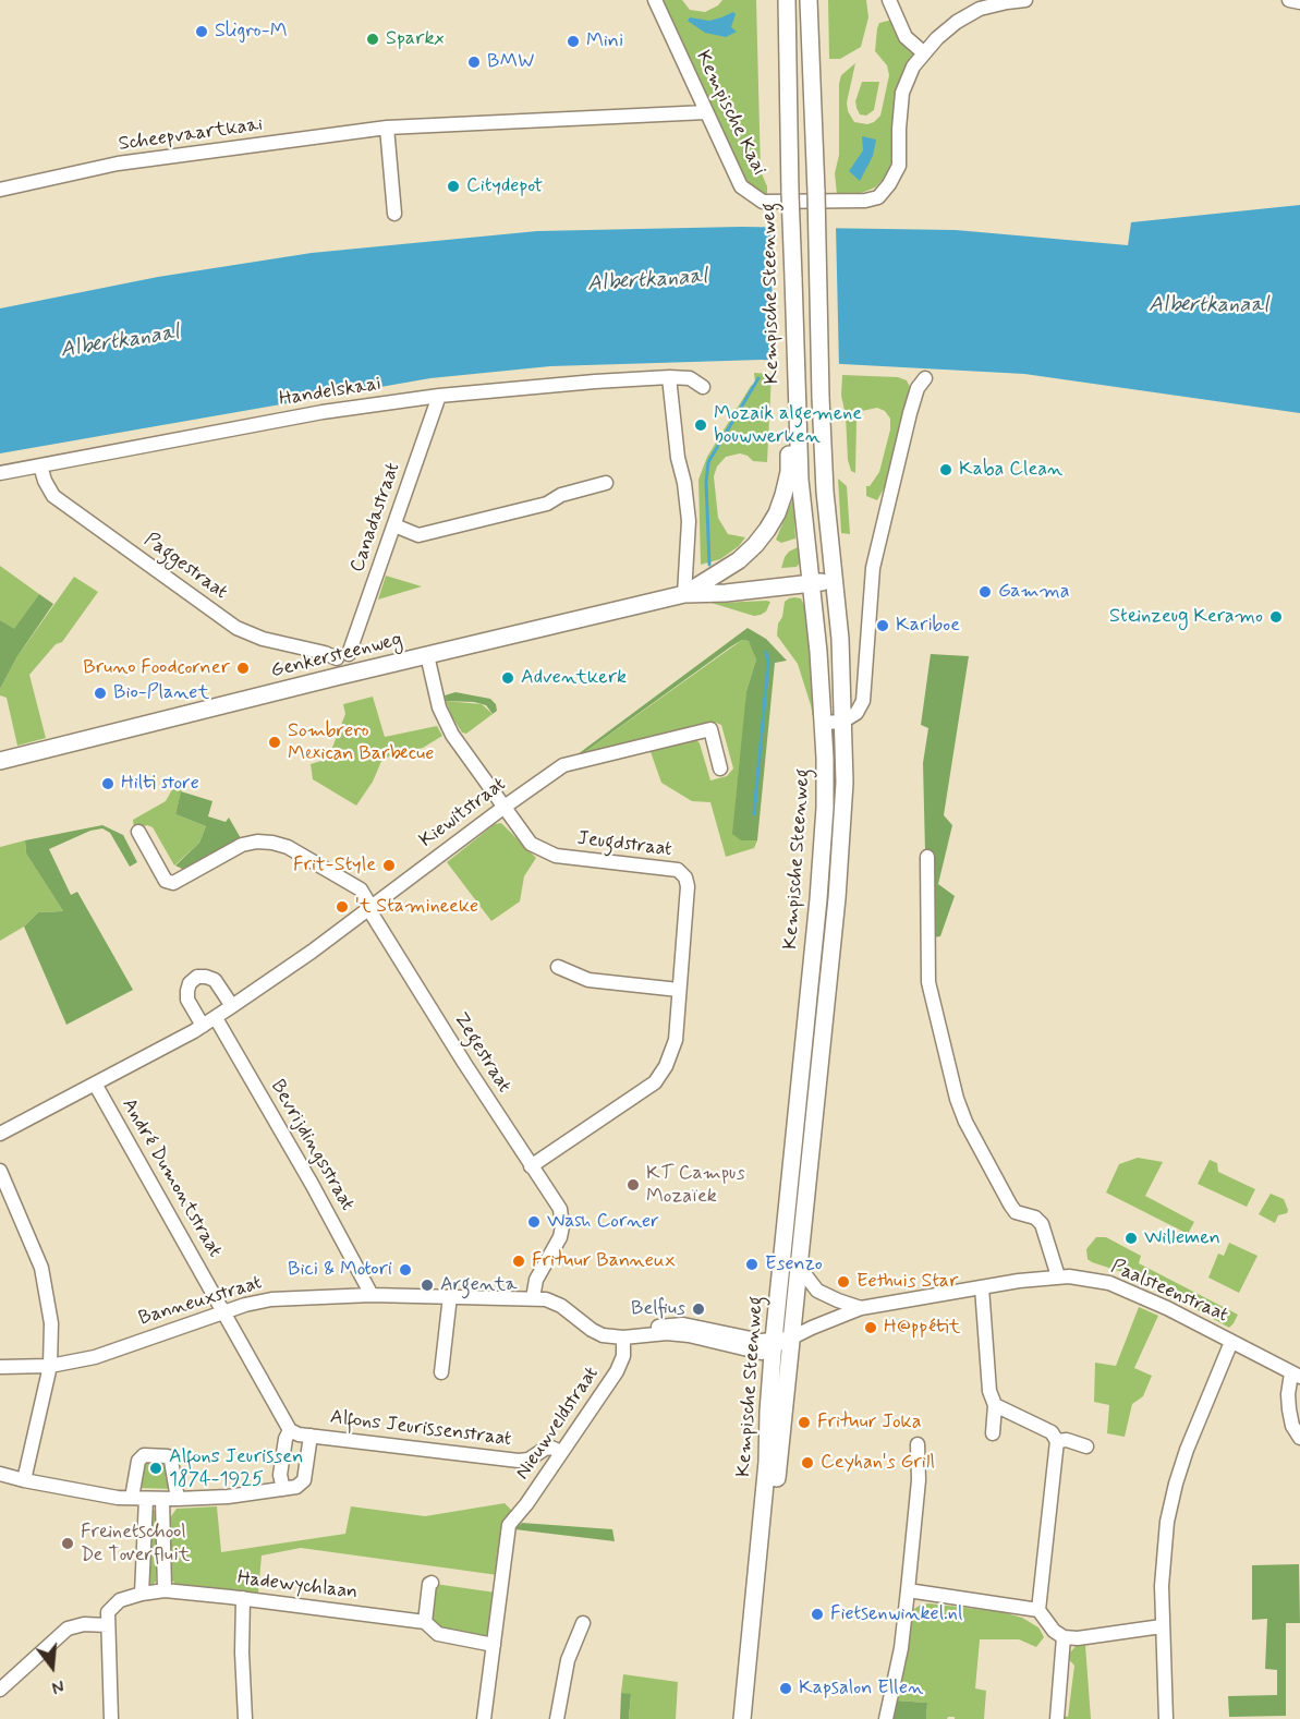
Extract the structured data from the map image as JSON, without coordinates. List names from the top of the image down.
{
  "streets": {
    "main road": ["Kempische Steenweg", "Genkersteenweg"],
    "street": [
      "Kempische Kaai",
      "Scheepvaartkaai",
      "Handelskaai",
      "Canadastraat",
      "Paggestraat",
      "Kiewitstraat",
      "Jeugdstraat",
      "Zegestraat",
      "Bevrijdingsstraat",
      "André Dumontstraat",
      "Paalsteenstraat",
      "Banneuxstraat",
      "Nieuwveldstraat",
      "Alfons Jeurissenstraat",
      "Hadewychlaan"
    ]
  },
  "crossings": [
    ["Kempische Kaai", "Scheepvaartkaai"],
    ["Kempische Steenweg", "Genkersteenweg"],
    ["Kempische Steenweg", "Paalsteenstraat"],
    ["Handelskaai", "Canadastraat"],
    ["Handelskaai", "Paggestraat"],
    ["Canadastraat", "Paggestraat"],
    ["Genkersteenweg", "Jeugdstraat"],
    ["Kiewitstraat", "Jeugdstraat"],
    ["Kiewitstraat", "Zegestraat"],
    ["Kiewitstraat", "Bevrijdingsstraat"],
    ["Kiewitstraat", "André Dumontstraat"],
    ["Jeugdstraat", "Zegestraat"],
    ["Zegestraat", "Banneuxstraat"],
    ["Bevrijdingsstraat", "Banneuxstraat"],
    ["André Dumontstraat", "Banneuxstraat"],
    ["André Dumontstraat", "Alfons Jeurissenstraat"],
    ["Banneuxstraat", "Nieuwveldstraat"],
    ["Nieuwveldstraat", "Alfons Jeurissenstraat"],
    ["Nieuwveldstraat", "Hadewychlaan"]
  ],
  "water": ["Albertkanaal"],
  "places": [
    "Sligro-M",
    "Sparkx",
    "Mini",
    "BMW",
    "Citydepot",
    "Mozaik algemene bouwwerken",
    "Kaba Clean",
    "Gamma",
    "Steinzeug Keramo",
    "Kariboe",
    "Bruno Foodcorner",
    "Adventkerk",
    "Bio-Planet",
    "Sombrero Mexican Barbecue",
    "Hilti store",
    "Frit-Style",
    "'t Stamineeke",
    "KT Campus Mozaïek",
    "Wash Corner",
    "Willemen",
    "Frituur Banneux",
    "Esenzo",
    "Bici & Motori",
    "Eethuis Star",
    "Argenta",
    "Belfius",
    "H@ppétit",
    "Frituur Joka",
    "Ceyhan's Grill",
    "Alfons Jeurissen 1874-1925",
    "Freinetschool De Toverfluit",
    "Fietsenwinkel.nl",
    "Kapsalon Ellen"
  ],
  "north": "bottom"
}
